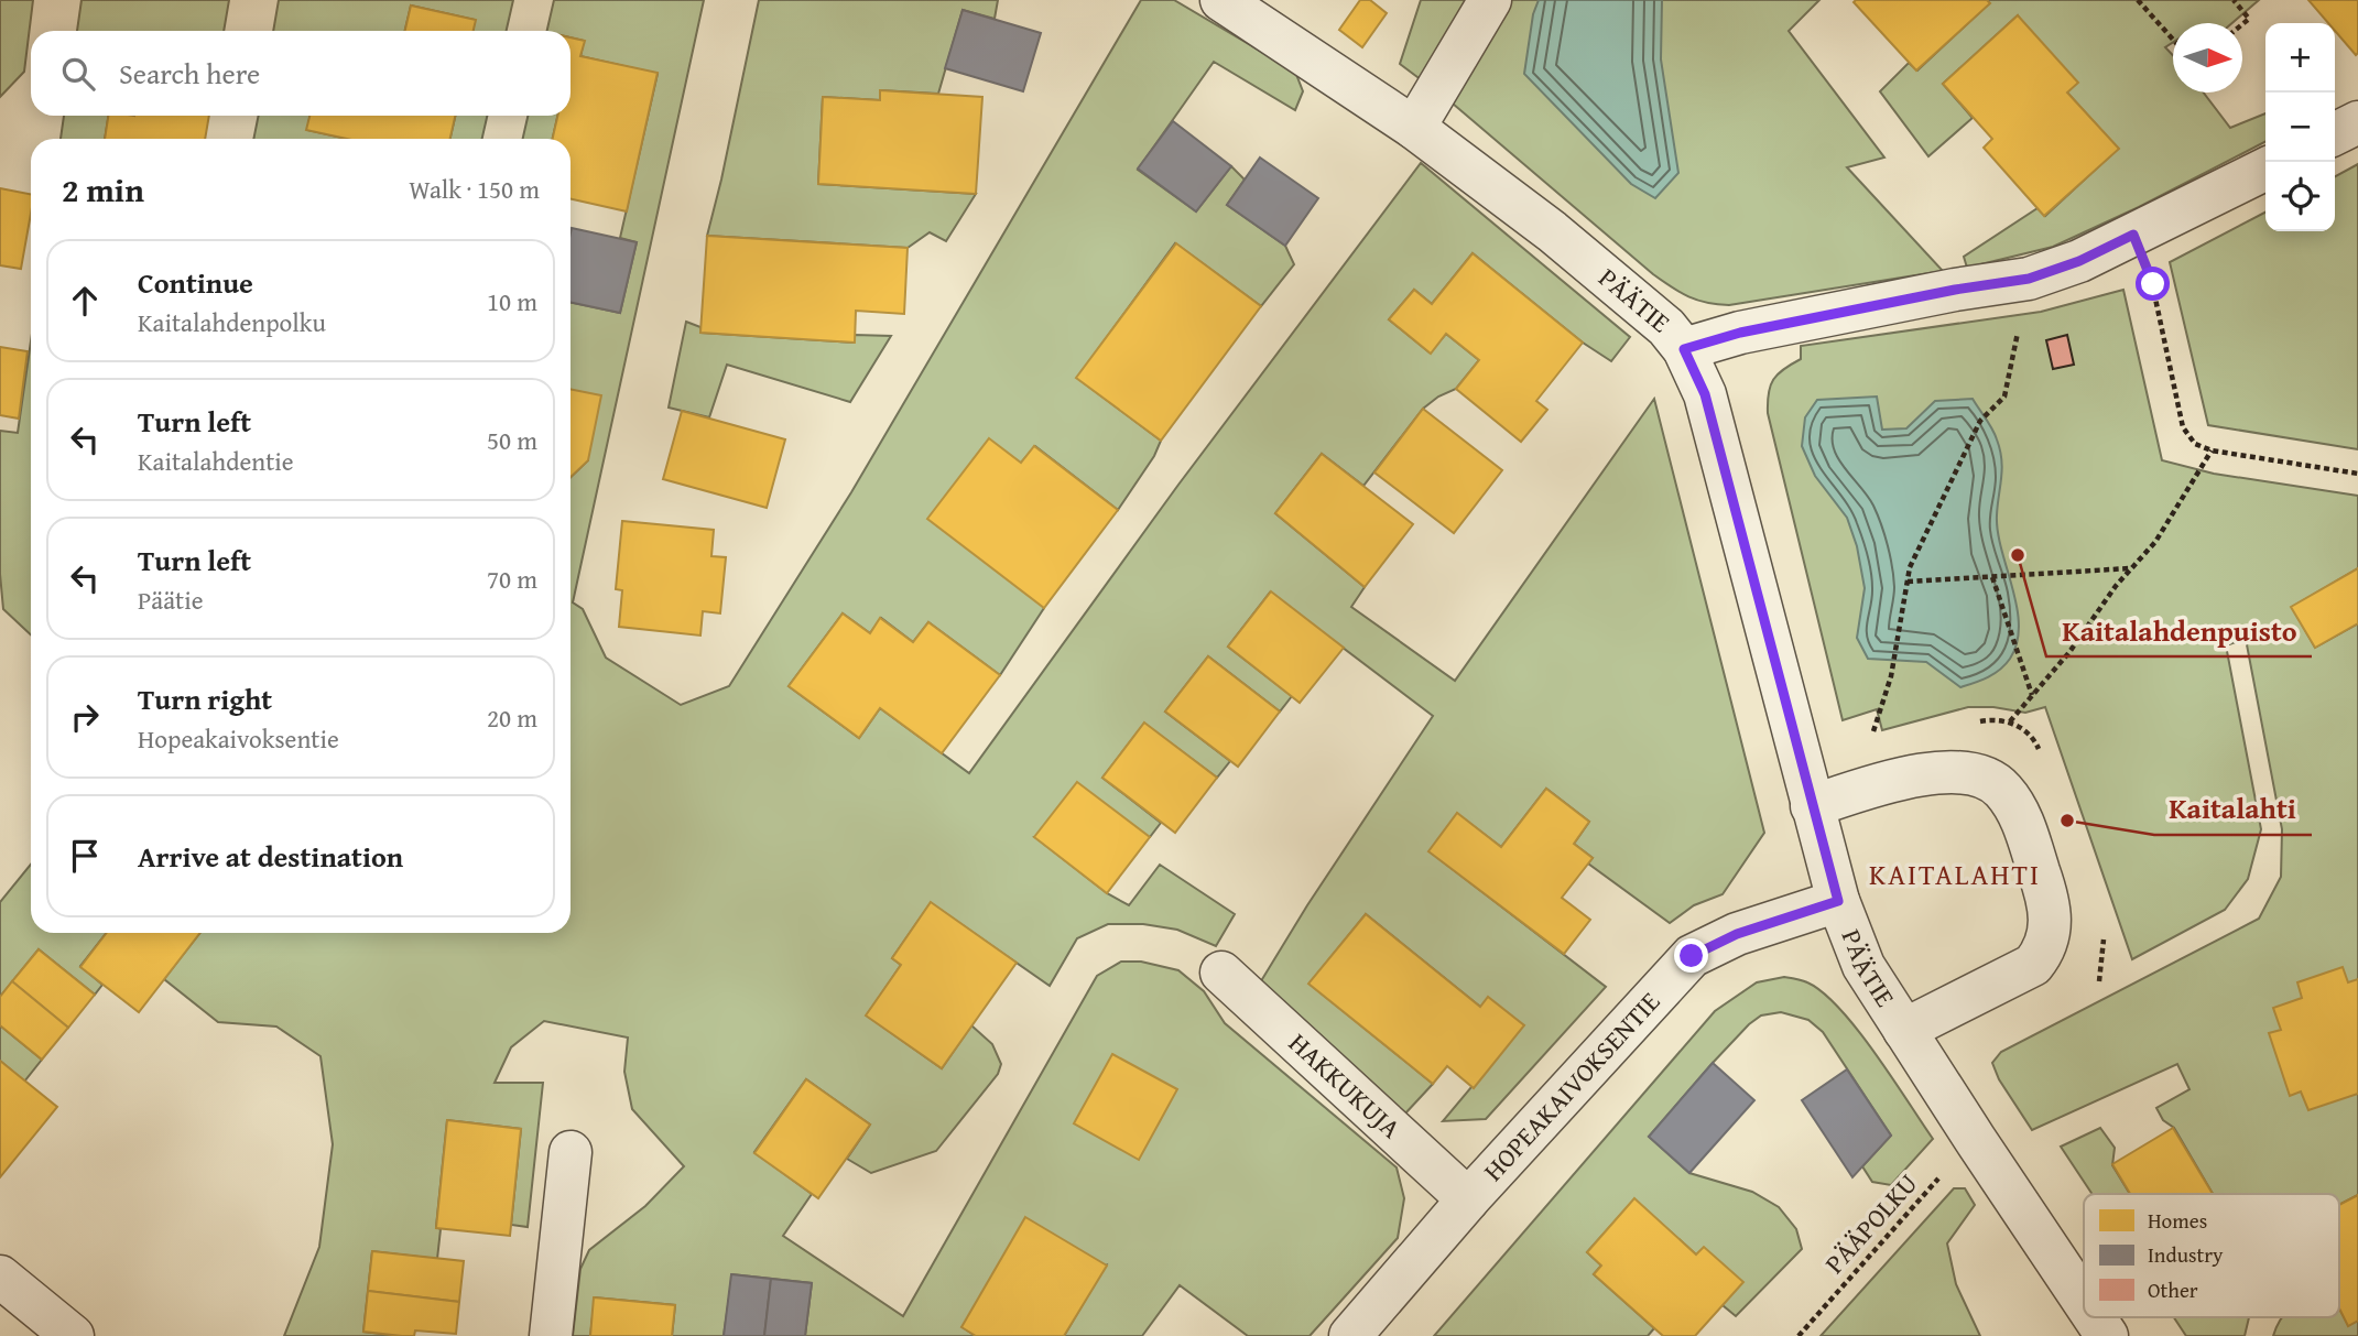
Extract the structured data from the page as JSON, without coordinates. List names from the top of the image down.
{
  "streets": {
    "street": ["PÄÄTIE", "HAKKUKUJA", "HOPEAKAIVOKSENTIE"],
    "path": ["PÄÄPOLKU"]
  },
  "crossings": [
    ["PÄÄTIE", "HOPEAKAIVOKSENTIE"],
    ["PÄÄTIE", "PÄÄPOLKU"],
    ["HAKKUKUJA", "HOPEAKAIVOKSENTIE"]
  ],
  "districts": ["KAITALAHTI"],
  "places": ["Kaitalahdenpuisto", "Kaitalahti"],
  "legend": ["Homes", "Industry", "Other"],
  "north": "right",
  "page": {
    "map_buttons": ["+", "−"],
    "search": "Search here",
    "heading": ["2 min", "Walk · 150 m"],
    "list": [
      ["Continue", "Kaitalahdenpolku", "10 m"],
      ["Turn left", "Kaitalahdentie", "50 m"],
      ["Turn left", "Päätie", "70 m"],
      ["Turn right", "Hopeakaivoksentie", "20 m"],
      "Arrive at destination"
    ]
  }
}
